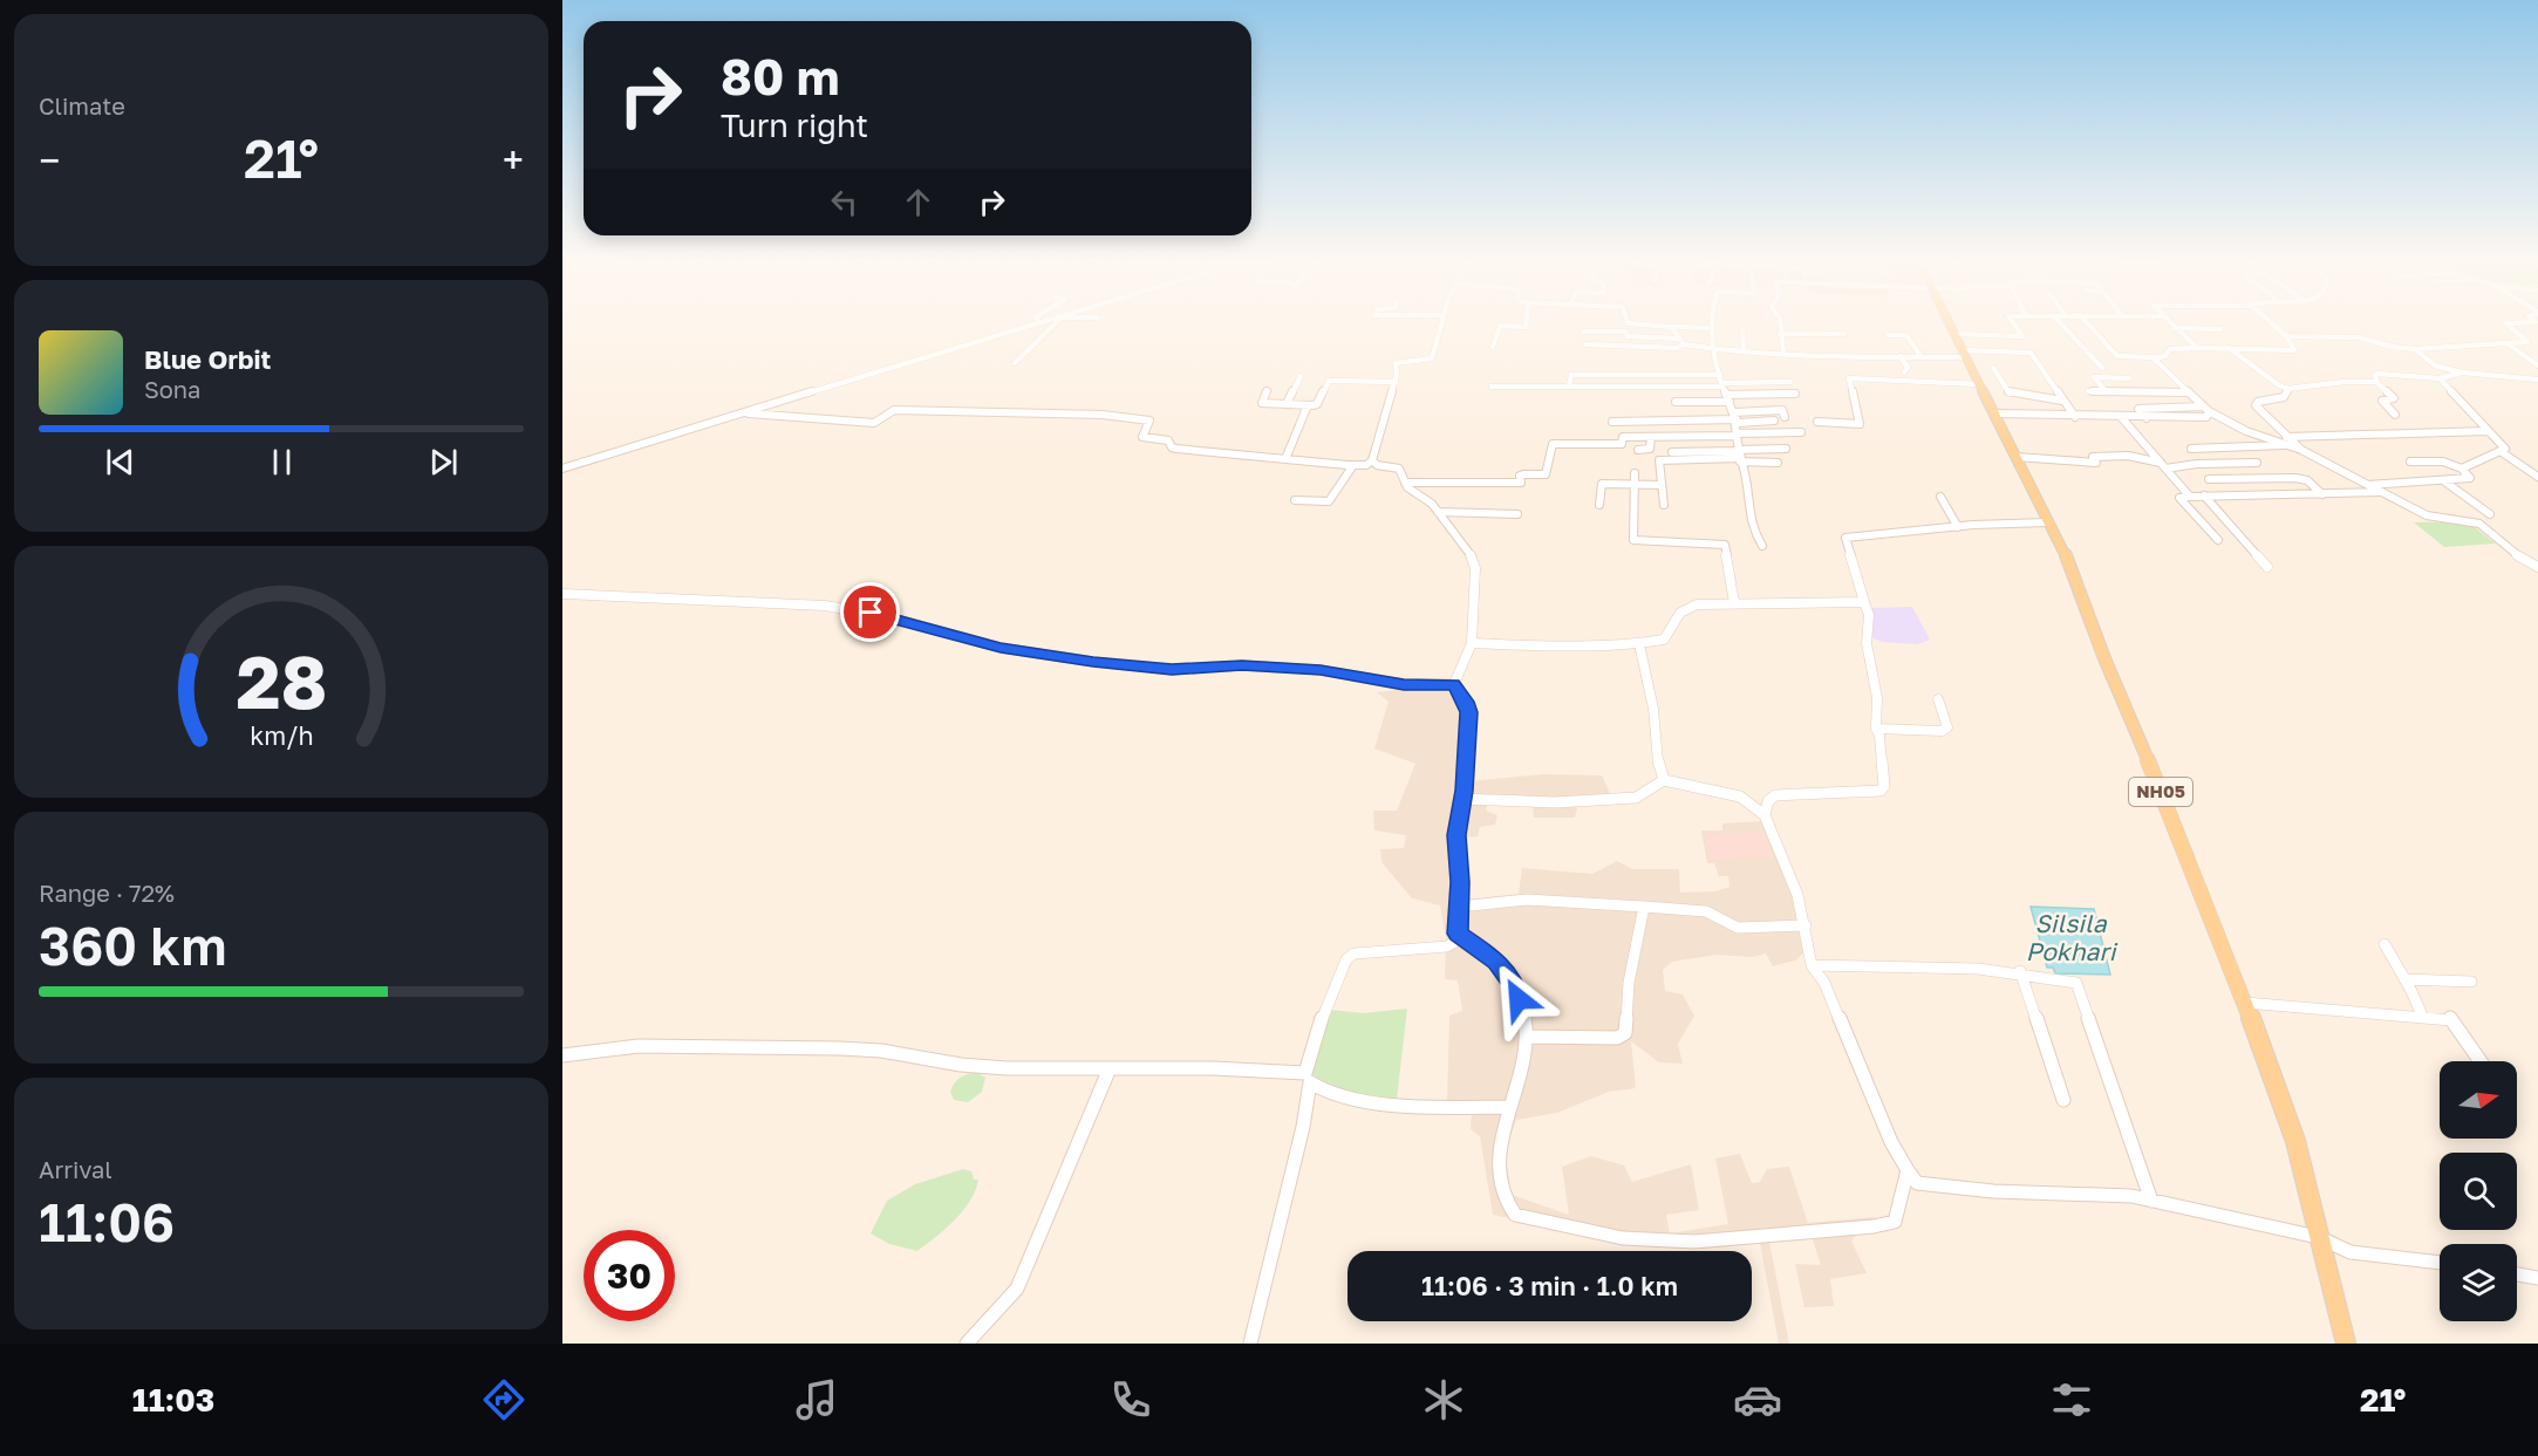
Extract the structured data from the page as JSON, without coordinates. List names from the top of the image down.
{
  "streets": {
    "main road": ["NH05"]
  },
  "water": ["Silsila Pokhari"],
  "north": "right",
  "page": {
    "tile": [
      "Climate",
      ["Range · 72%", "360 km"],
      ["Arrival", "11:06"]
    ],
    "turn": ["80 m", "Turn right"],
    "heat": ["−", "21°", "+"],
    "song": ["Blue Orbit", "Sona"],
    "limit": "30",
    "trip": "11:06 · 3 min · 1.0 km",
    "tabs": ["11:03", "21°"],
    "gauge": ["28", "km/h"]
  }
}
